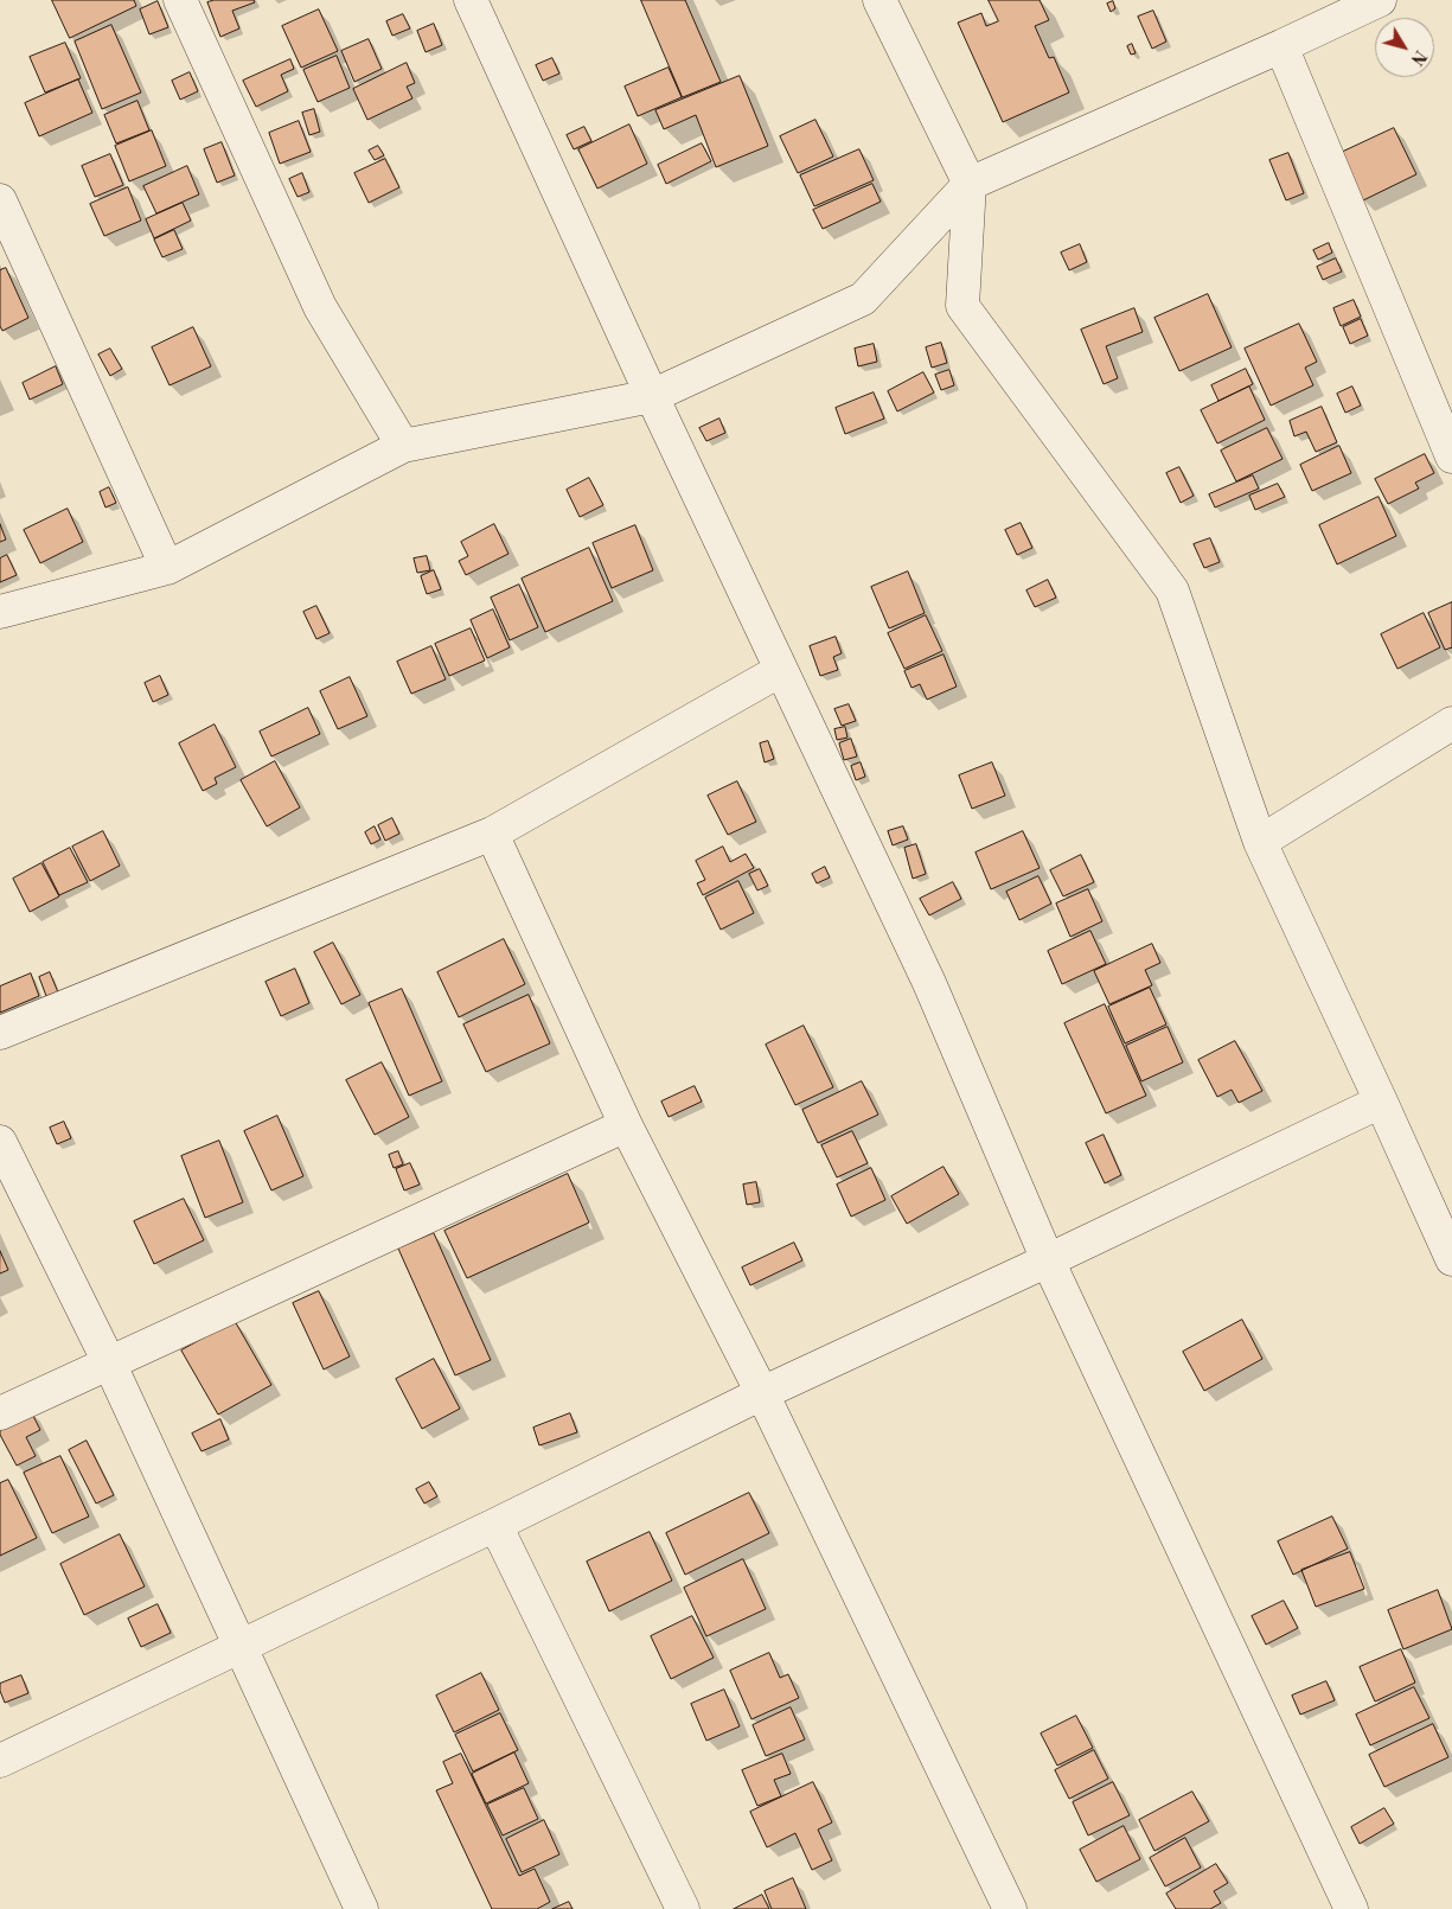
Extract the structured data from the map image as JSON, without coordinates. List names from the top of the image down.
{
  "north": "bottom right"
}
